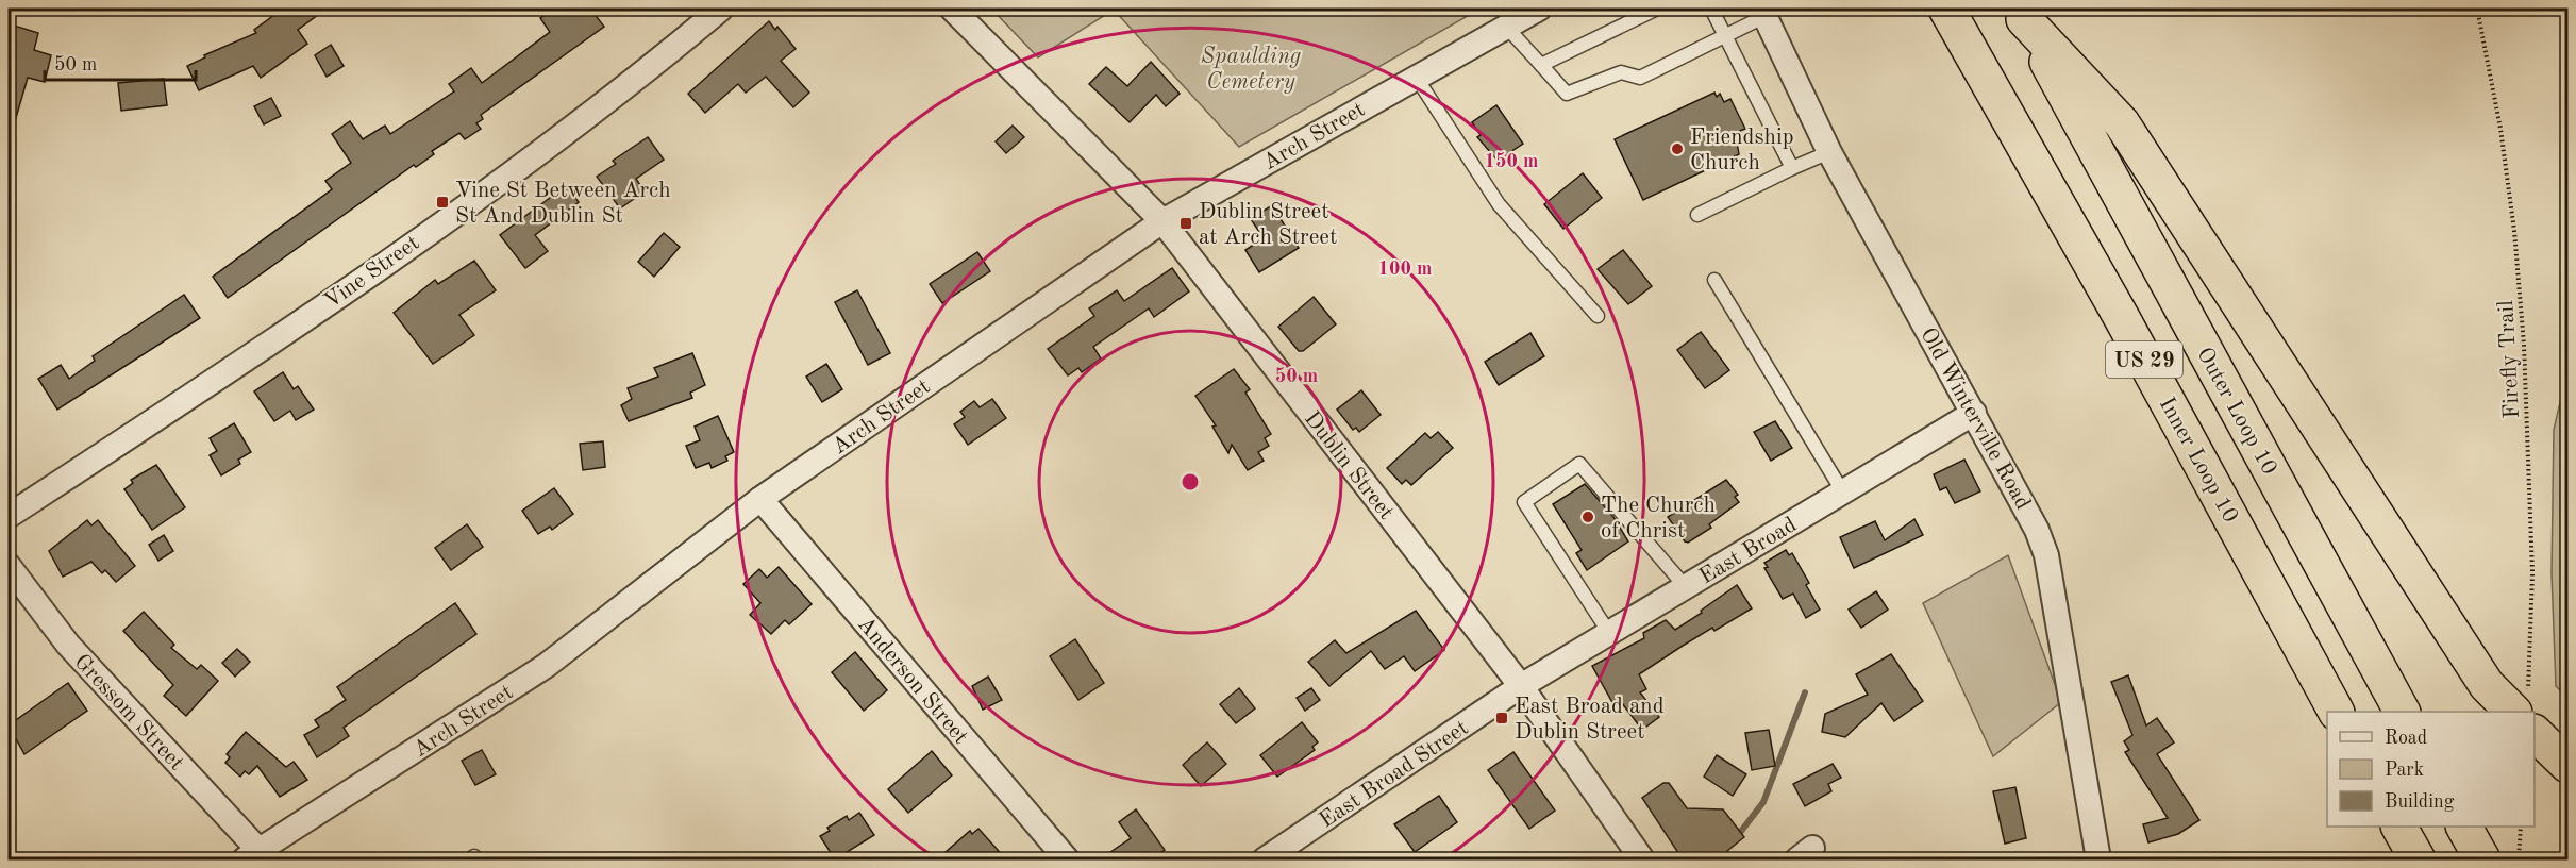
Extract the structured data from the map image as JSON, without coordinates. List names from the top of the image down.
{
  "streets": {
    "highway": ["US 29", "Outer Loop 10", "Inner Loop 10"],
    "street": [
      "Arch Street",
      "Vine Street",
      "Old Winterville Road",
      "Dublin Street",
      "East Broad",
      "Anderson Street",
      "Gressom Street",
      "East Broad Street"
    ],
    "path": ["Firefly Trail"]
  },
  "crossings": [
    ["Arch Street", "Dublin Street"],
    ["Arch Street", "Anderson Street"],
    ["Arch Street", "Gressom Street"],
    ["Old Winterville Road", "East Broad"],
    ["Dublin Street", "East Broad"],
    ["Dublin Street", "East Broad Street"],
    ["East Broad", "East Broad Street"]
  ],
  "parks": ["Spaulding Cemetery"],
  "places": {
    "other": ["Friendship Church", "The Church of Christ"],
    "transit": ["Vine St Between Arch St And Dublin St", "Dublin Street at Arch Street", "East Broad and Dublin Street"]
  },
  "legend": ["Road", "Park", "Building"],
  "scale_bar": "50 m",
  "rings": ["150 m", "100 m", "50 m"]
}
